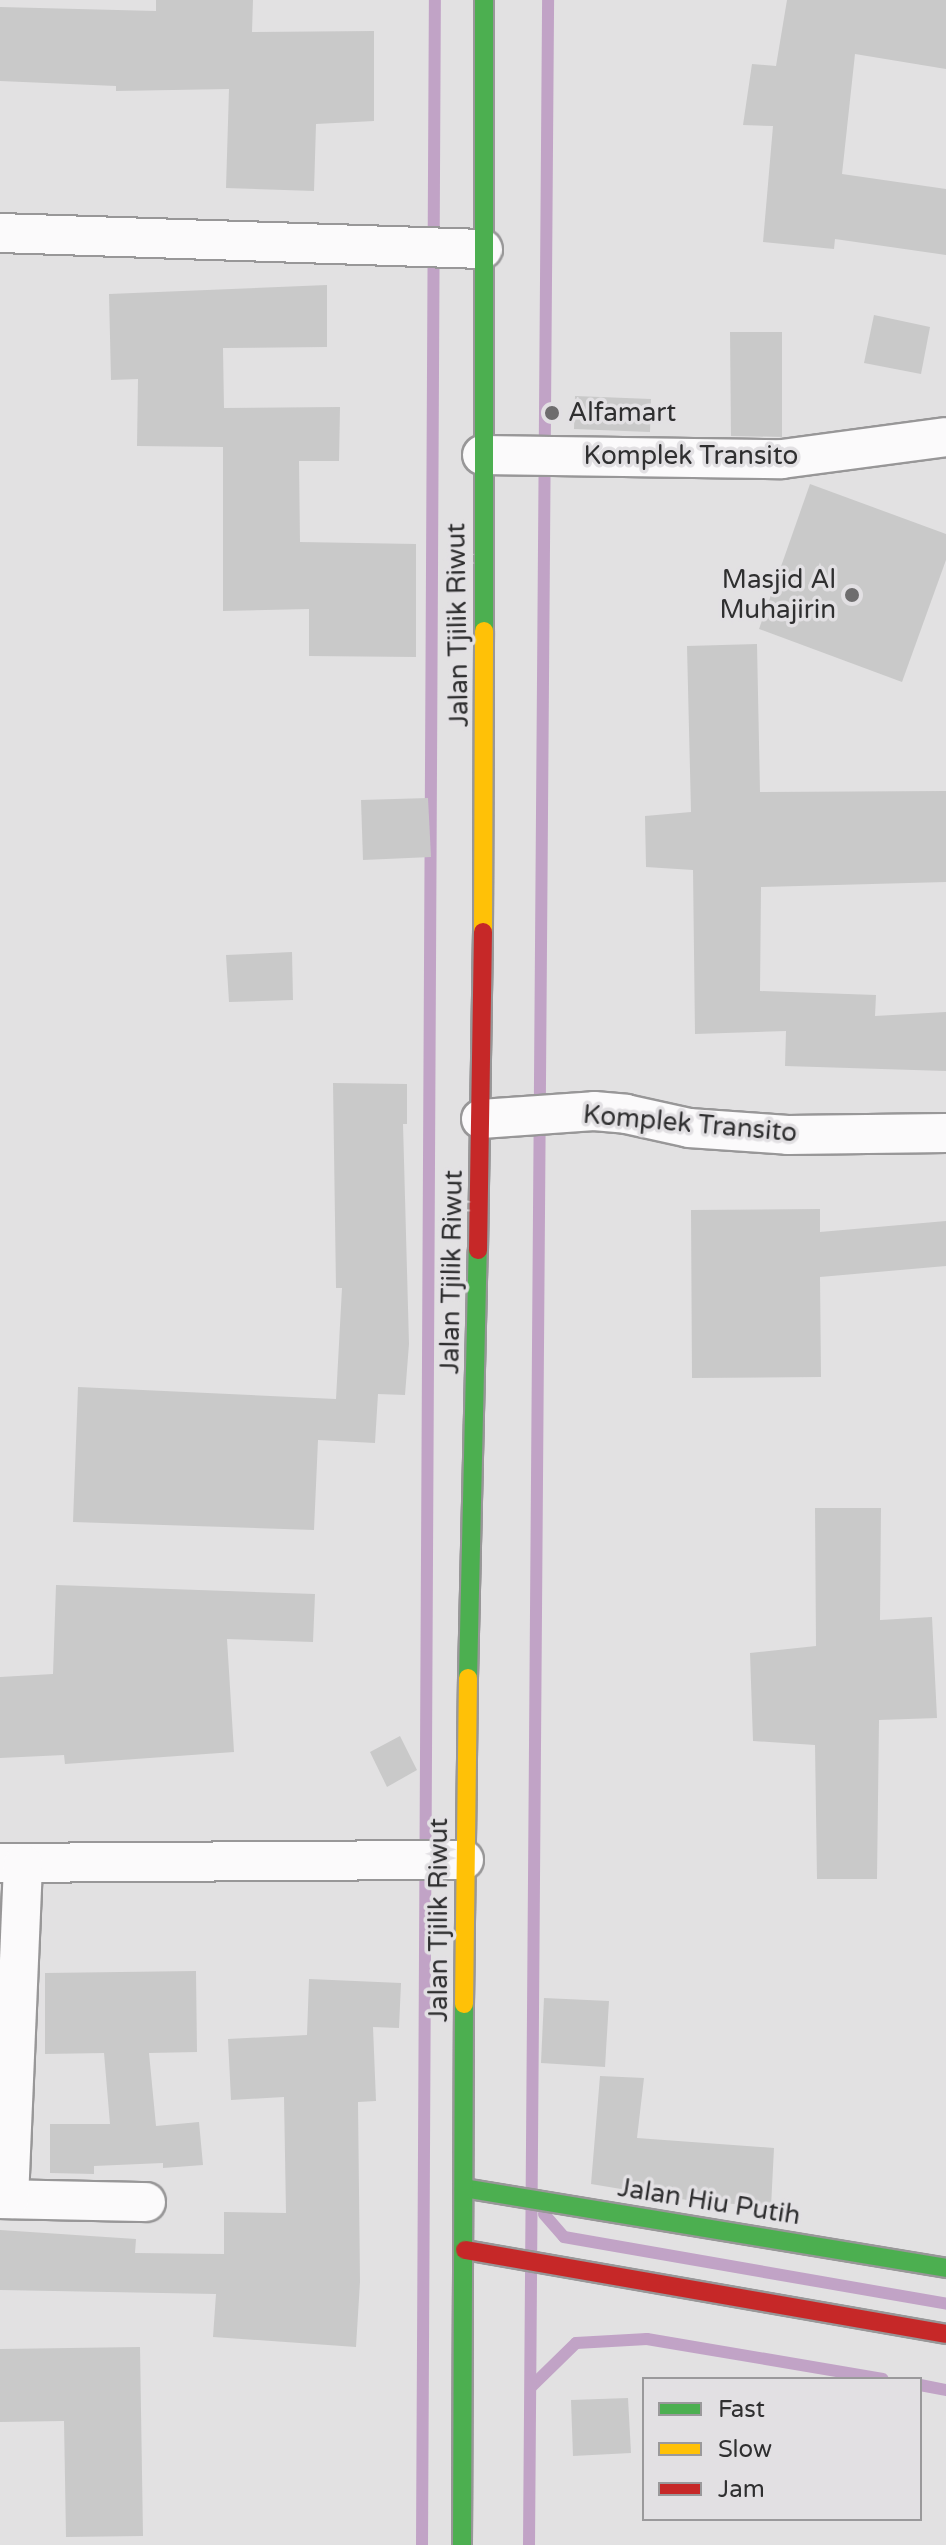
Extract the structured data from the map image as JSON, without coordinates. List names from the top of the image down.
{
  "streets": {
    "main road": ["Jalan Tjilik Riwut", "Jalan Hiu Putih"],
    "street": ["Komplek Transito"]
  },
  "crossings": [
    ["Komplek Transito", "Jalan Tjilik Riwut"],
    ["Jalan Tjilik Riwut", "Jalan Hiu Putih"]
  ],
  "places": ["Alfamart", "Masjid Al Muhajirin"],
  "legend": ["Fast", "Slow", "Jam"]
}
